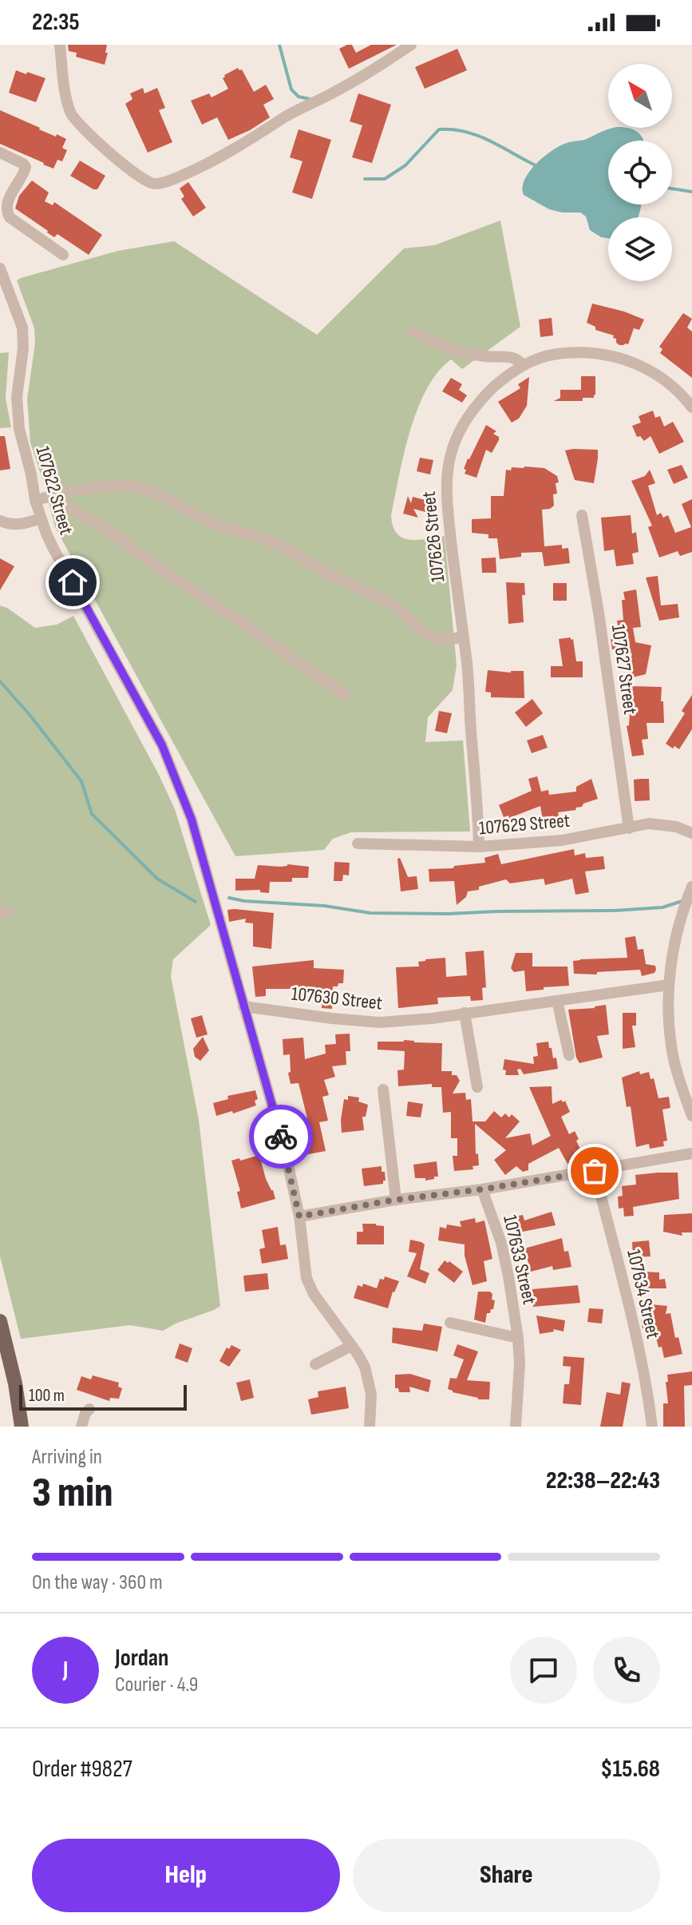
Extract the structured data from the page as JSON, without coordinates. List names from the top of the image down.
{
  "streets": {
    "street": [
      "107622 Street",
      "107626 Street",
      "107627 Street",
      "107629 Street",
      "107630 Street",
      "107633 Street",
      "107634 Street"
    ]
  },
  "crossings": [
    ["107622 Street", "107630 Street"],
    ["107626 Street", "107629 Street"],
    ["107627 Street", "107629 Street"]
  ],
  "scale_bar": "100 m",
  "north": "top left",
  "page": {
    "status": "22:35",
    "scale": "100 m",
    "heading": ["3 min", "Arriving in", "22:38–22:43"],
    "panel": [
      "Jordan",
      "Courier · 4.9",
      "Order #9827",
      "$15.68"
    ],
    "bar": "On the way · 360 m",
    "round": "J",
    "buttons": ["Help", "Share"]
  }
}
